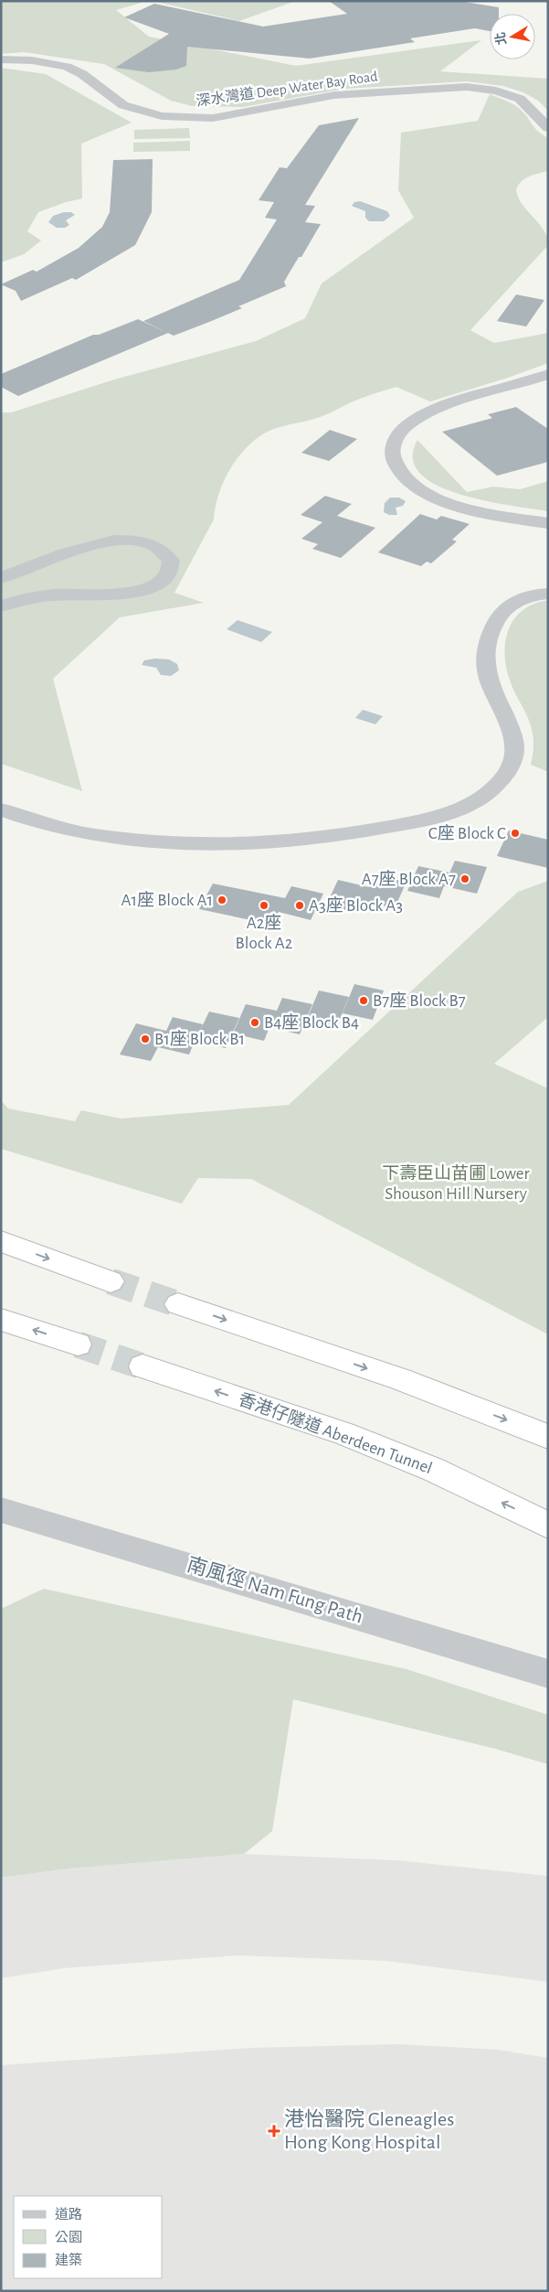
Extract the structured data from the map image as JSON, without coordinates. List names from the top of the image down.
{
  "streets": {
    "highway": ["香港仔隧道 Aberdeen Tunnel"],
    "street": ["深水灣道 Deep Water Bay Road", "南風徑 Nam Fung Path"]
  },
  "parks": ["下壽臣山苗圃 Lower Shouson Hill Nursery"],
  "places": {
    "other": [
      "C座 Block C",
      "A7座 Block A7",
      "A1座 Block A1",
      "A2座 Block A2",
      "A3座 Block A3",
      "B7座 Block B7",
      "B4座 Block B4",
      "B1座 Block B1"
    ],
    "health": ["港怡醫院 Gleneagles Hong Kong Hospital"]
  },
  "legend": ["道路", "公園", "建築"],
  "north": "left"
}
